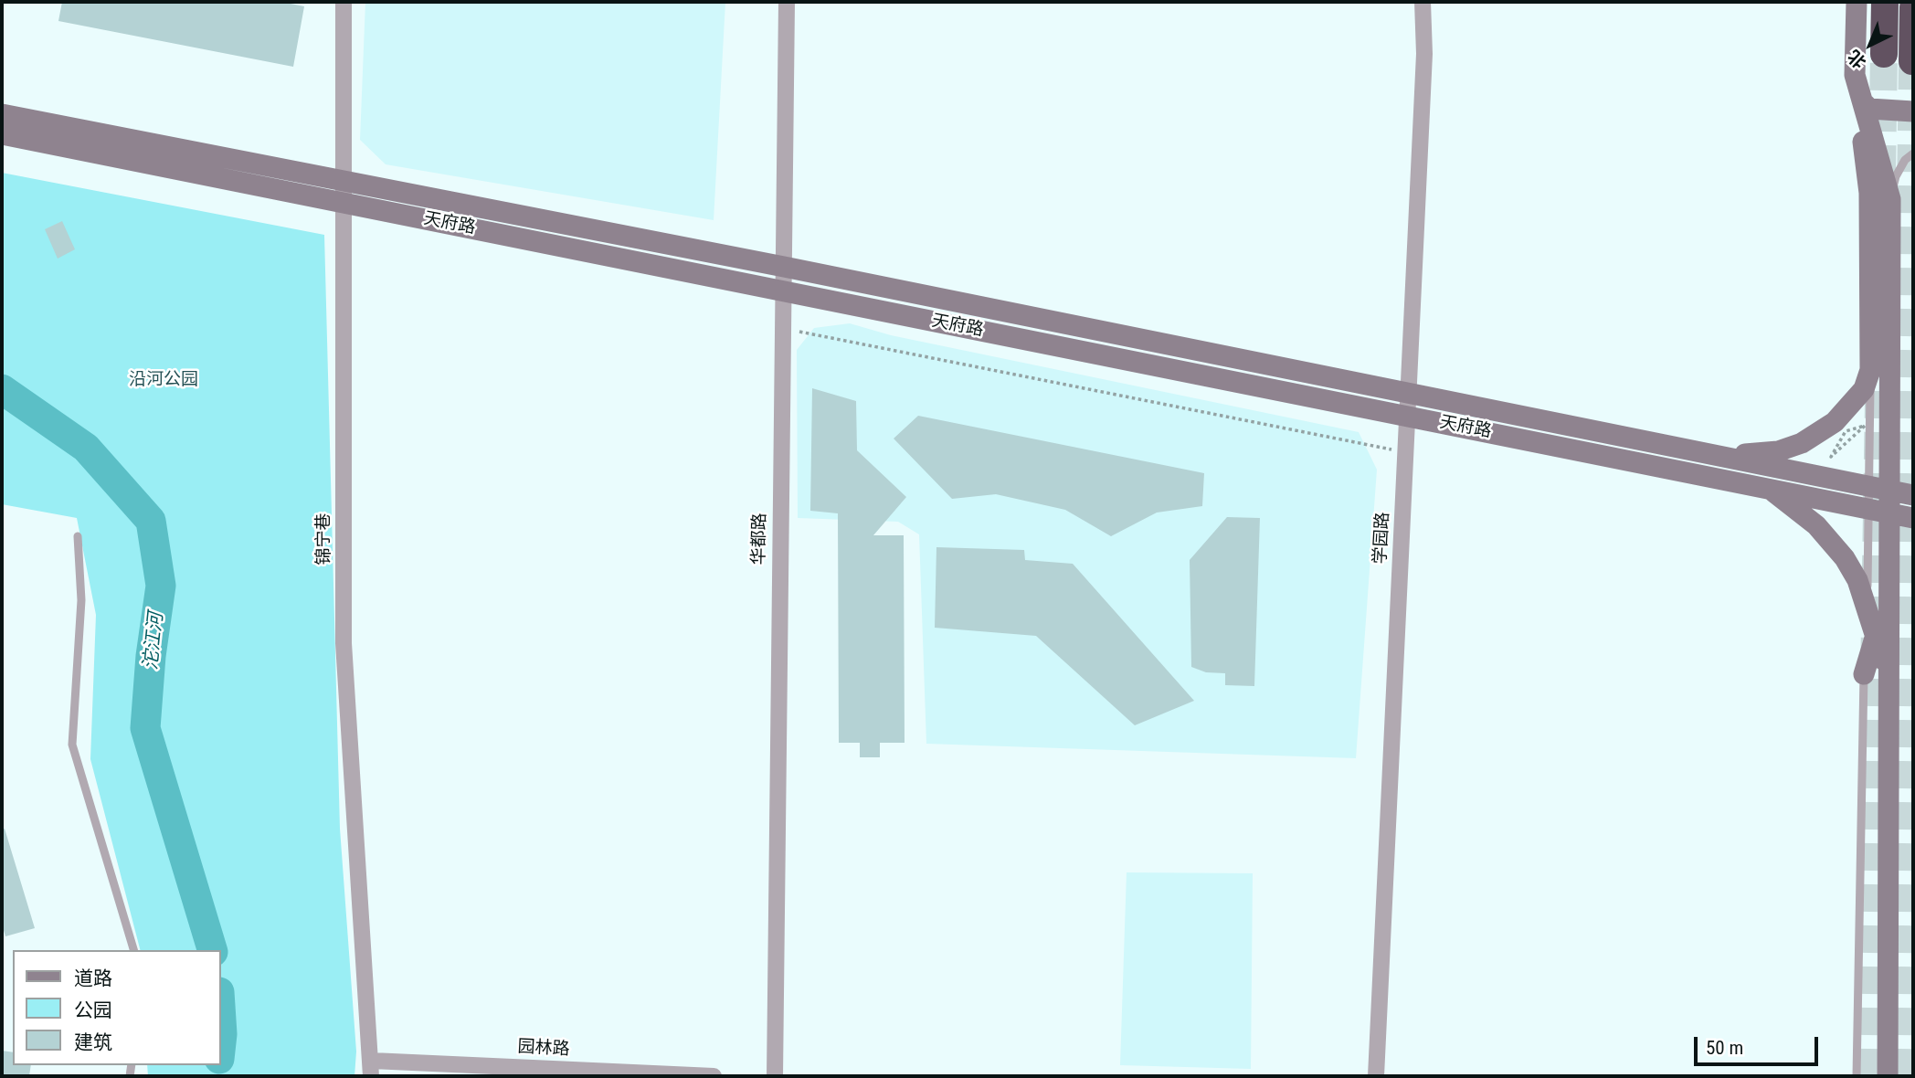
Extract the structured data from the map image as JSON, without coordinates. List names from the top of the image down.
{
  "streets": {
    "street": [
      "天府路",
      "学园路",
      "锦宁巷",
      "华都路",
      "园林路"
    ]
  },
  "crossings": [
    ["天府路", "学园路"],
    ["天府路", "锦宁巷"],
    ["天府路", "华都路"],
    ["锦宁巷", "园林路"]
  ],
  "water": ["沱江河"],
  "parks": ["沿河公园"],
  "legend": ["道路", "公园", "建筑"],
  "scale_bar": "50 m",
  "north": "bottom left"
}
